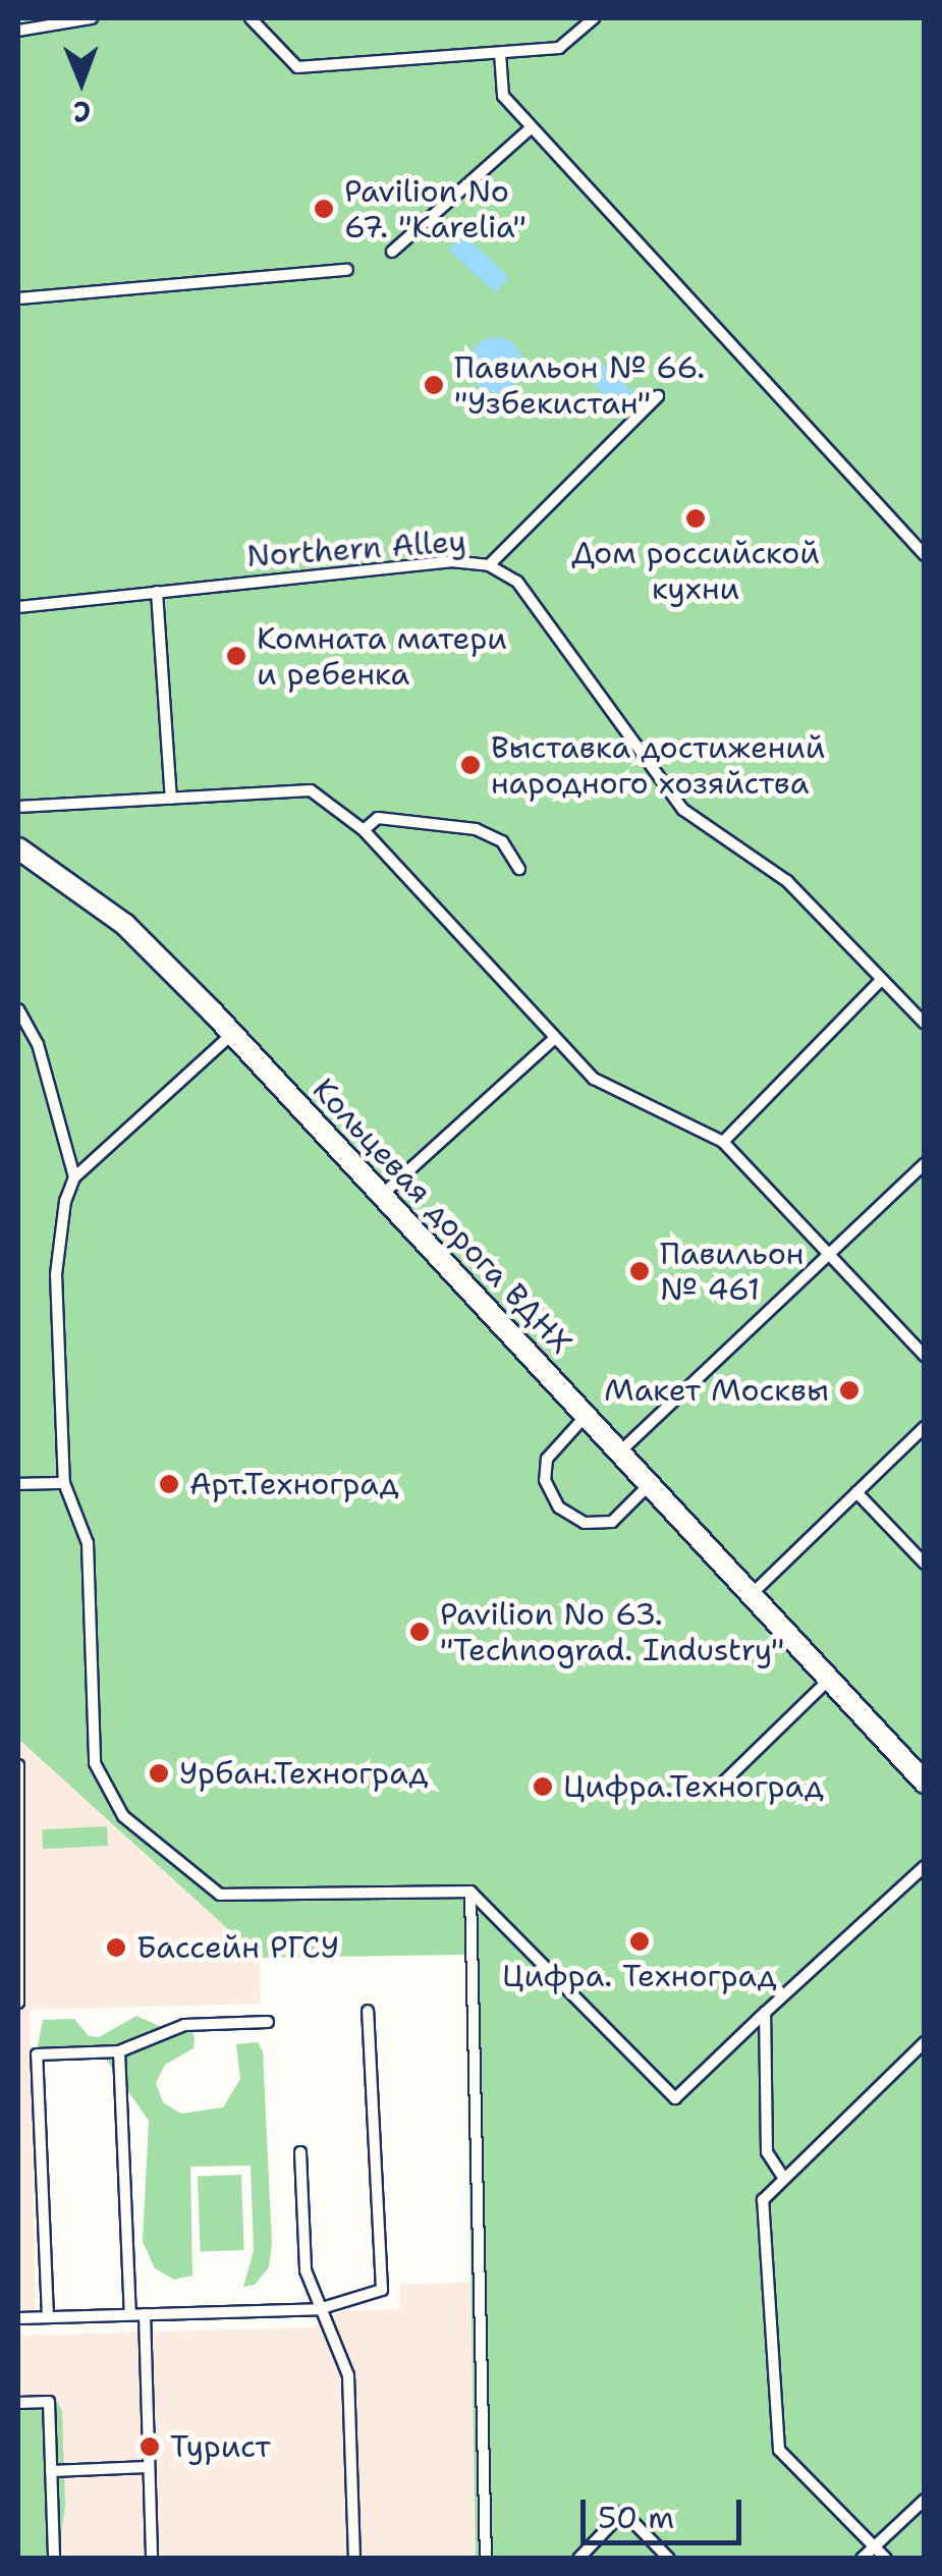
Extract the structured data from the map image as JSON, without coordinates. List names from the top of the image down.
{
  "streets": {
    "street": ["Кольцевая дорога ВДНХ"],
    "lane": ["Northern Alley"]
  },
  "places": [
    "Pavilion No 67. \"Karelia\"",
    "Павильон № 66. \"Узбекистан\"",
    "Дом российской кухни",
    "Комната матери и ребенка",
    "Выставка достижений народного хозяйства",
    "Павильон № 461",
    "Макет Москвы",
    "Арт.Техноград",
    "Pavilion No 63. \"Technograd. Industry\"",
    "Урбан.Техноград",
    "Цифра.Техноград",
    "Цифра. Техноград",
    "Бассейн РГСУ",
    "Турист"
  ],
  "scale_bar": "50 m",
  "north": "bottom"
}
